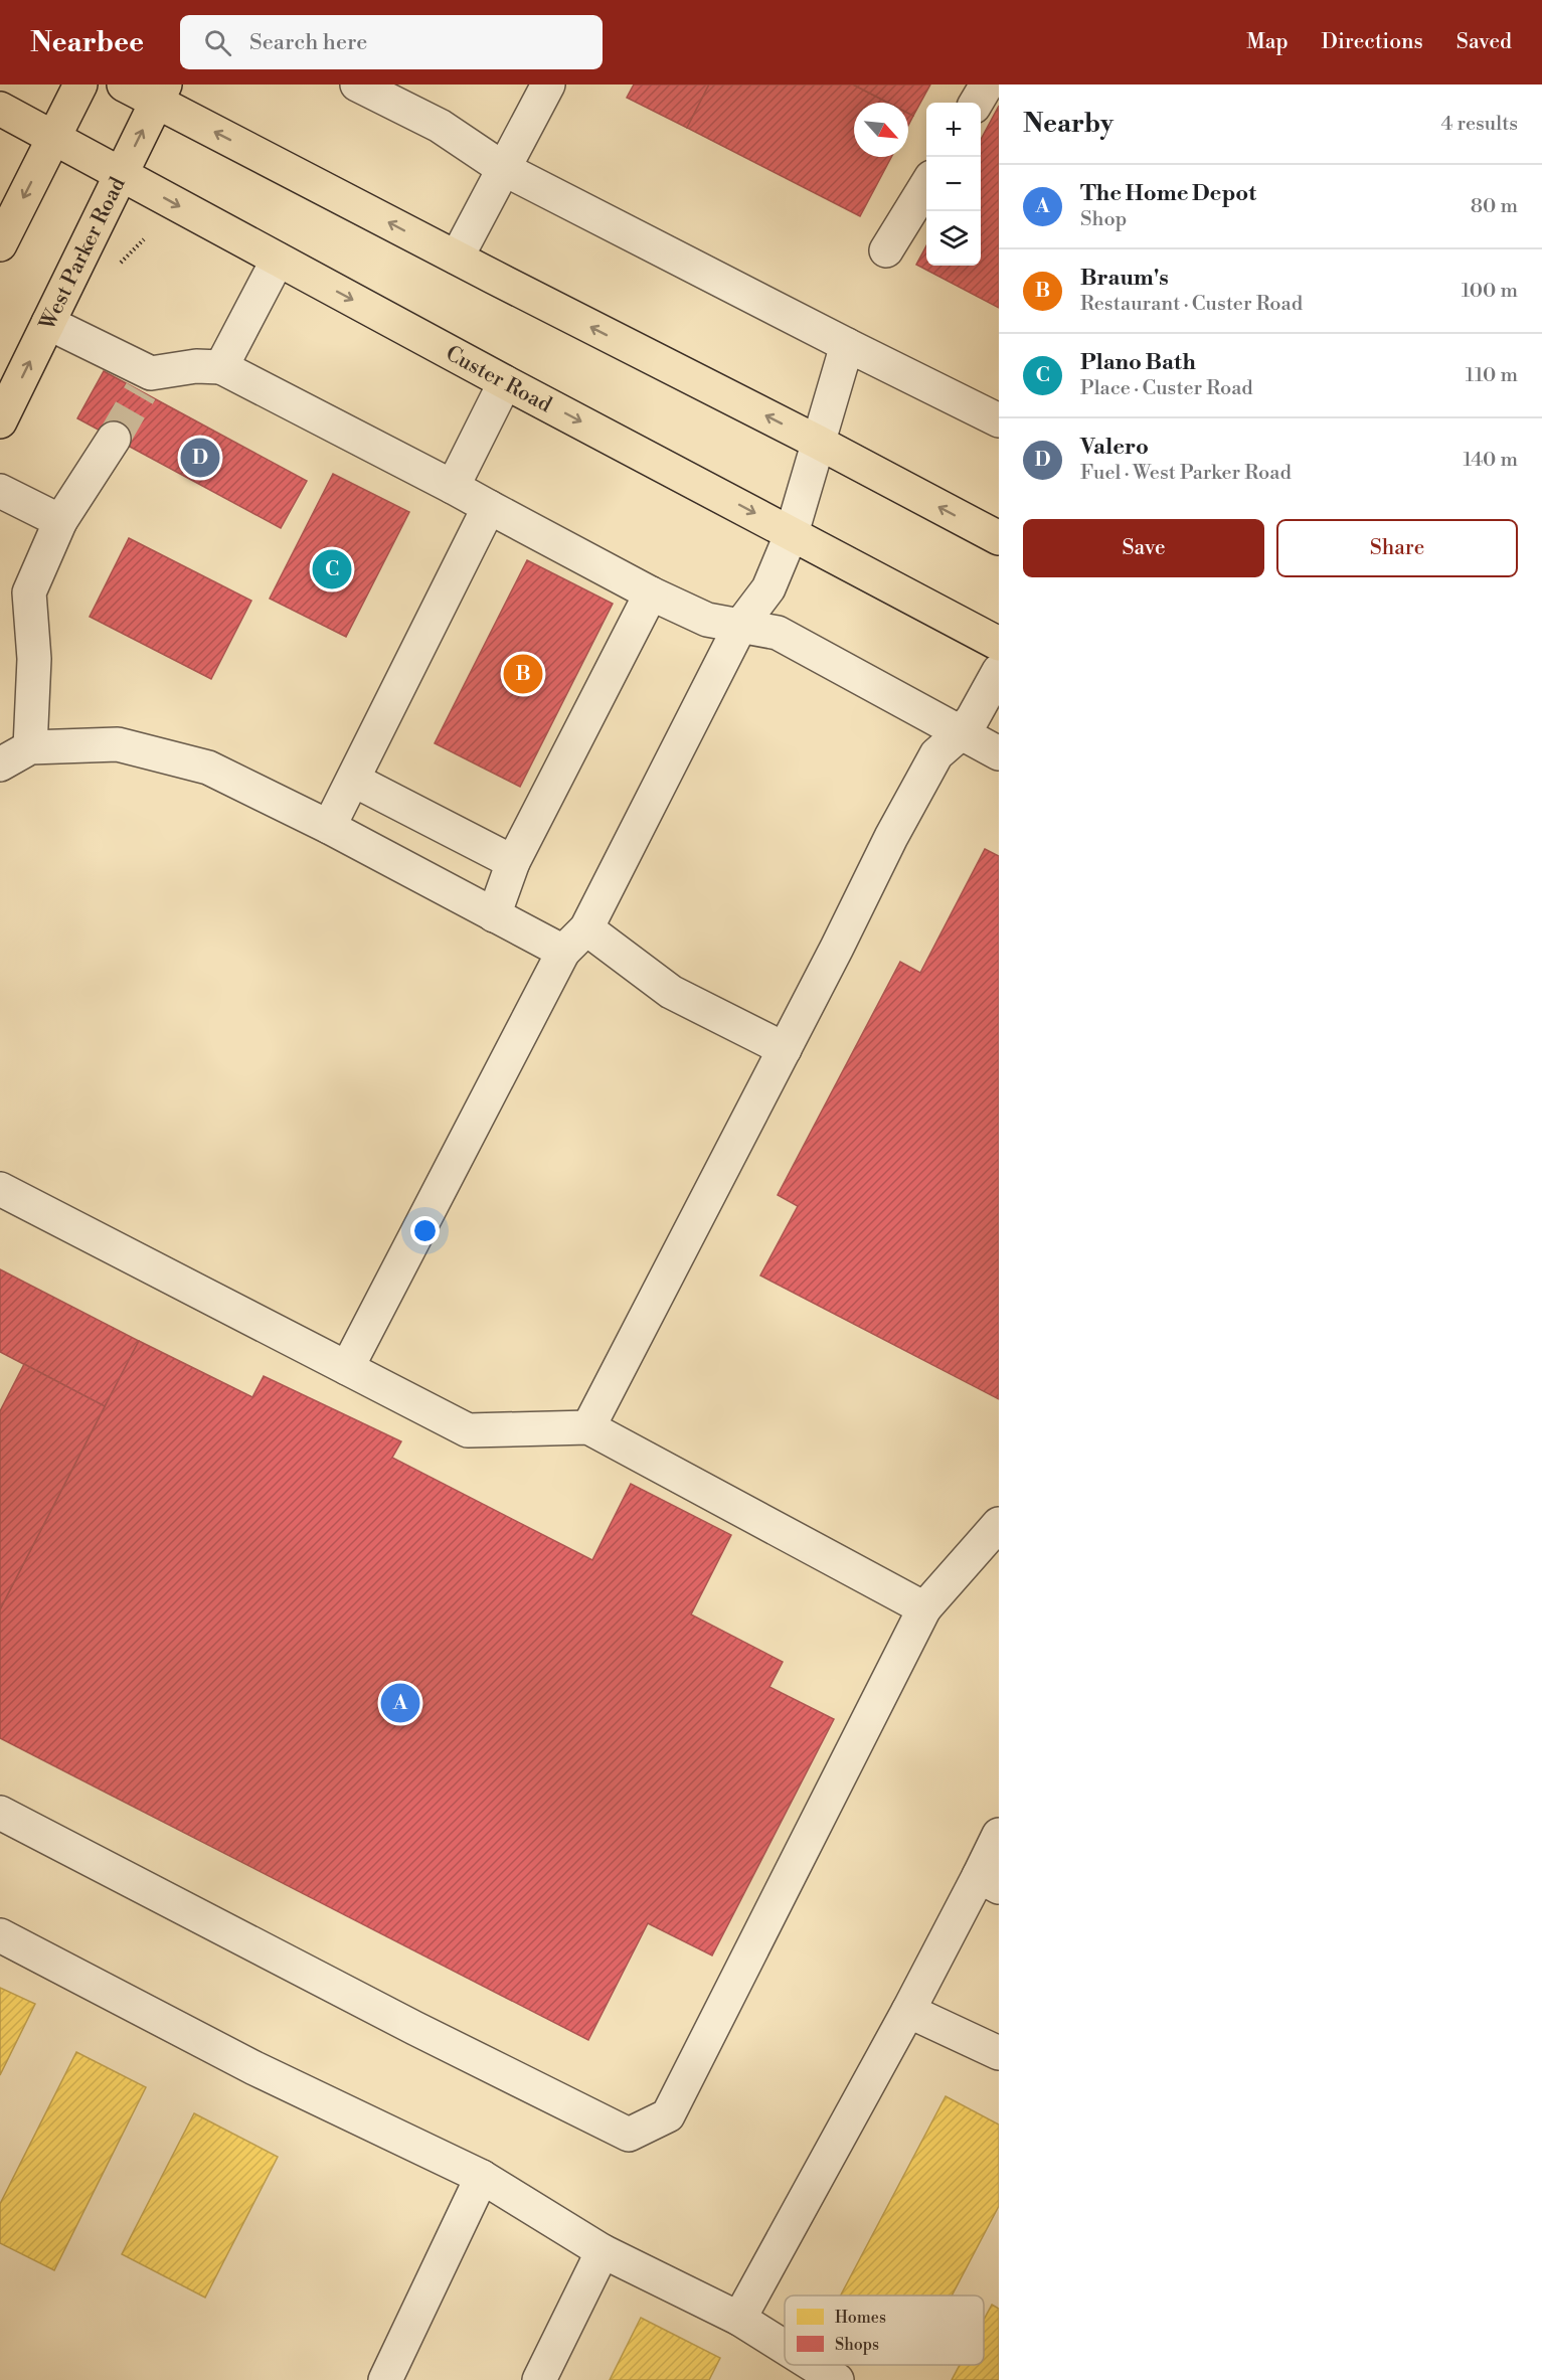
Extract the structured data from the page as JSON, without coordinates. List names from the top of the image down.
{
  "streets": {
    "main road": ["West Parker Road", "Custer Road"]
  },
  "crossings": [
    ["West Parker Road", "Custer Road"]
  ],
  "legend": ["Homes", "Shops"],
  "north": "bottom right",
  "page": {
    "header": "Nearbee",
    "search": "Search here",
    "nav": ["Map", "Directions", "Saved"],
    "heading": ["Nearby", "4 results"],
    "map_buttons": ["+", "−"],
    "list": [
      {
        "mark": "A",
        "name": "The Home Depot",
        "note": "Shop",
        "value": "80 m"
      },
      {
        "mark": "B",
        "name": "Braum's",
        "note": "Restaurant · Custer Road",
        "value": "100 m"
      },
      {
        "mark": "C",
        "name": "Plano Bath",
        "note": "Place · Custer Road",
        "value": "110 m"
      },
      {
        "mark": "D",
        "name": "Valero",
        "note": "Fuel · West Parker Road",
        "value": "140 m"
      }
    ],
    "pins": [
      "D",
      "C",
      "B",
      "A"
    ],
    "buttons": ["Save", "Share"]
  }
}
